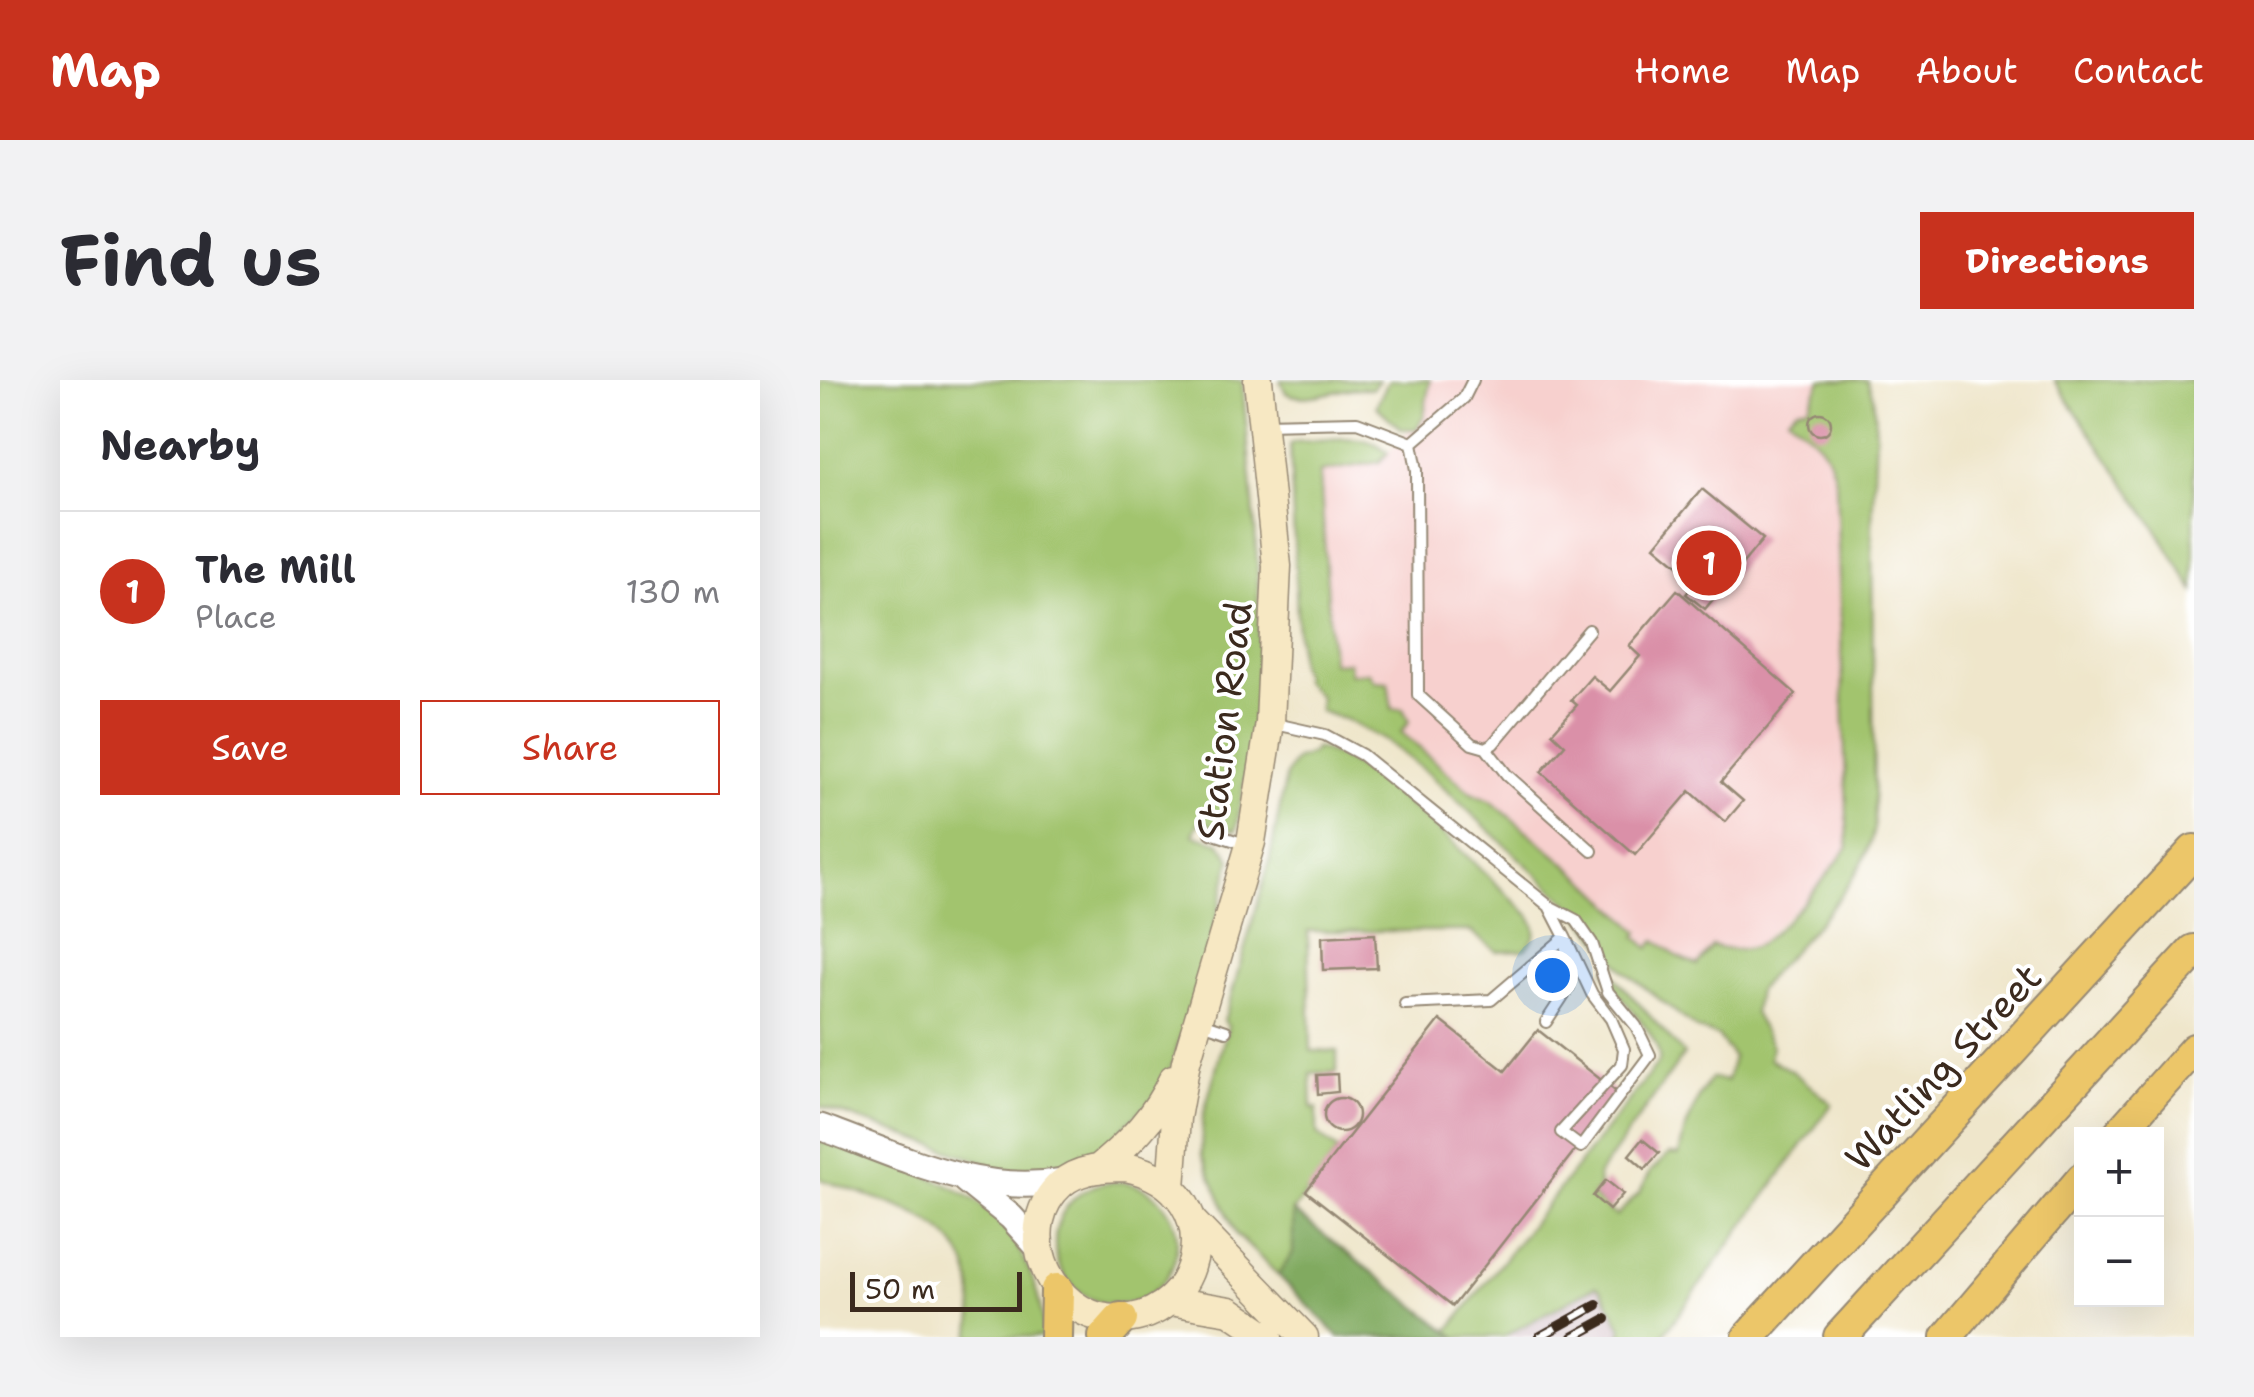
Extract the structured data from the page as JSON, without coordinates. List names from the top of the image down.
{
  "streets": {
    "highway": ["Watling Street"],
    "main road": ["Station Road"]
  },
  "scale_bar": "50 m",
  "page": {
    "header": "Map",
    "nav": [
      "Home",
      "Map",
      "About",
      "Contact"
    ],
    "buttons": [
      "Directions",
      ["Save", "Share"]
    ],
    "title": "Find us",
    "heading": "Nearby",
    "list": [
      {
        "mark": "1",
        "name": "The Mill",
        "note": "Place",
        "value": "130 m"
      }
    ],
    "pins": "1",
    "map_buttons": ["+", "−"],
    "scale": "50 m"
  }
}
